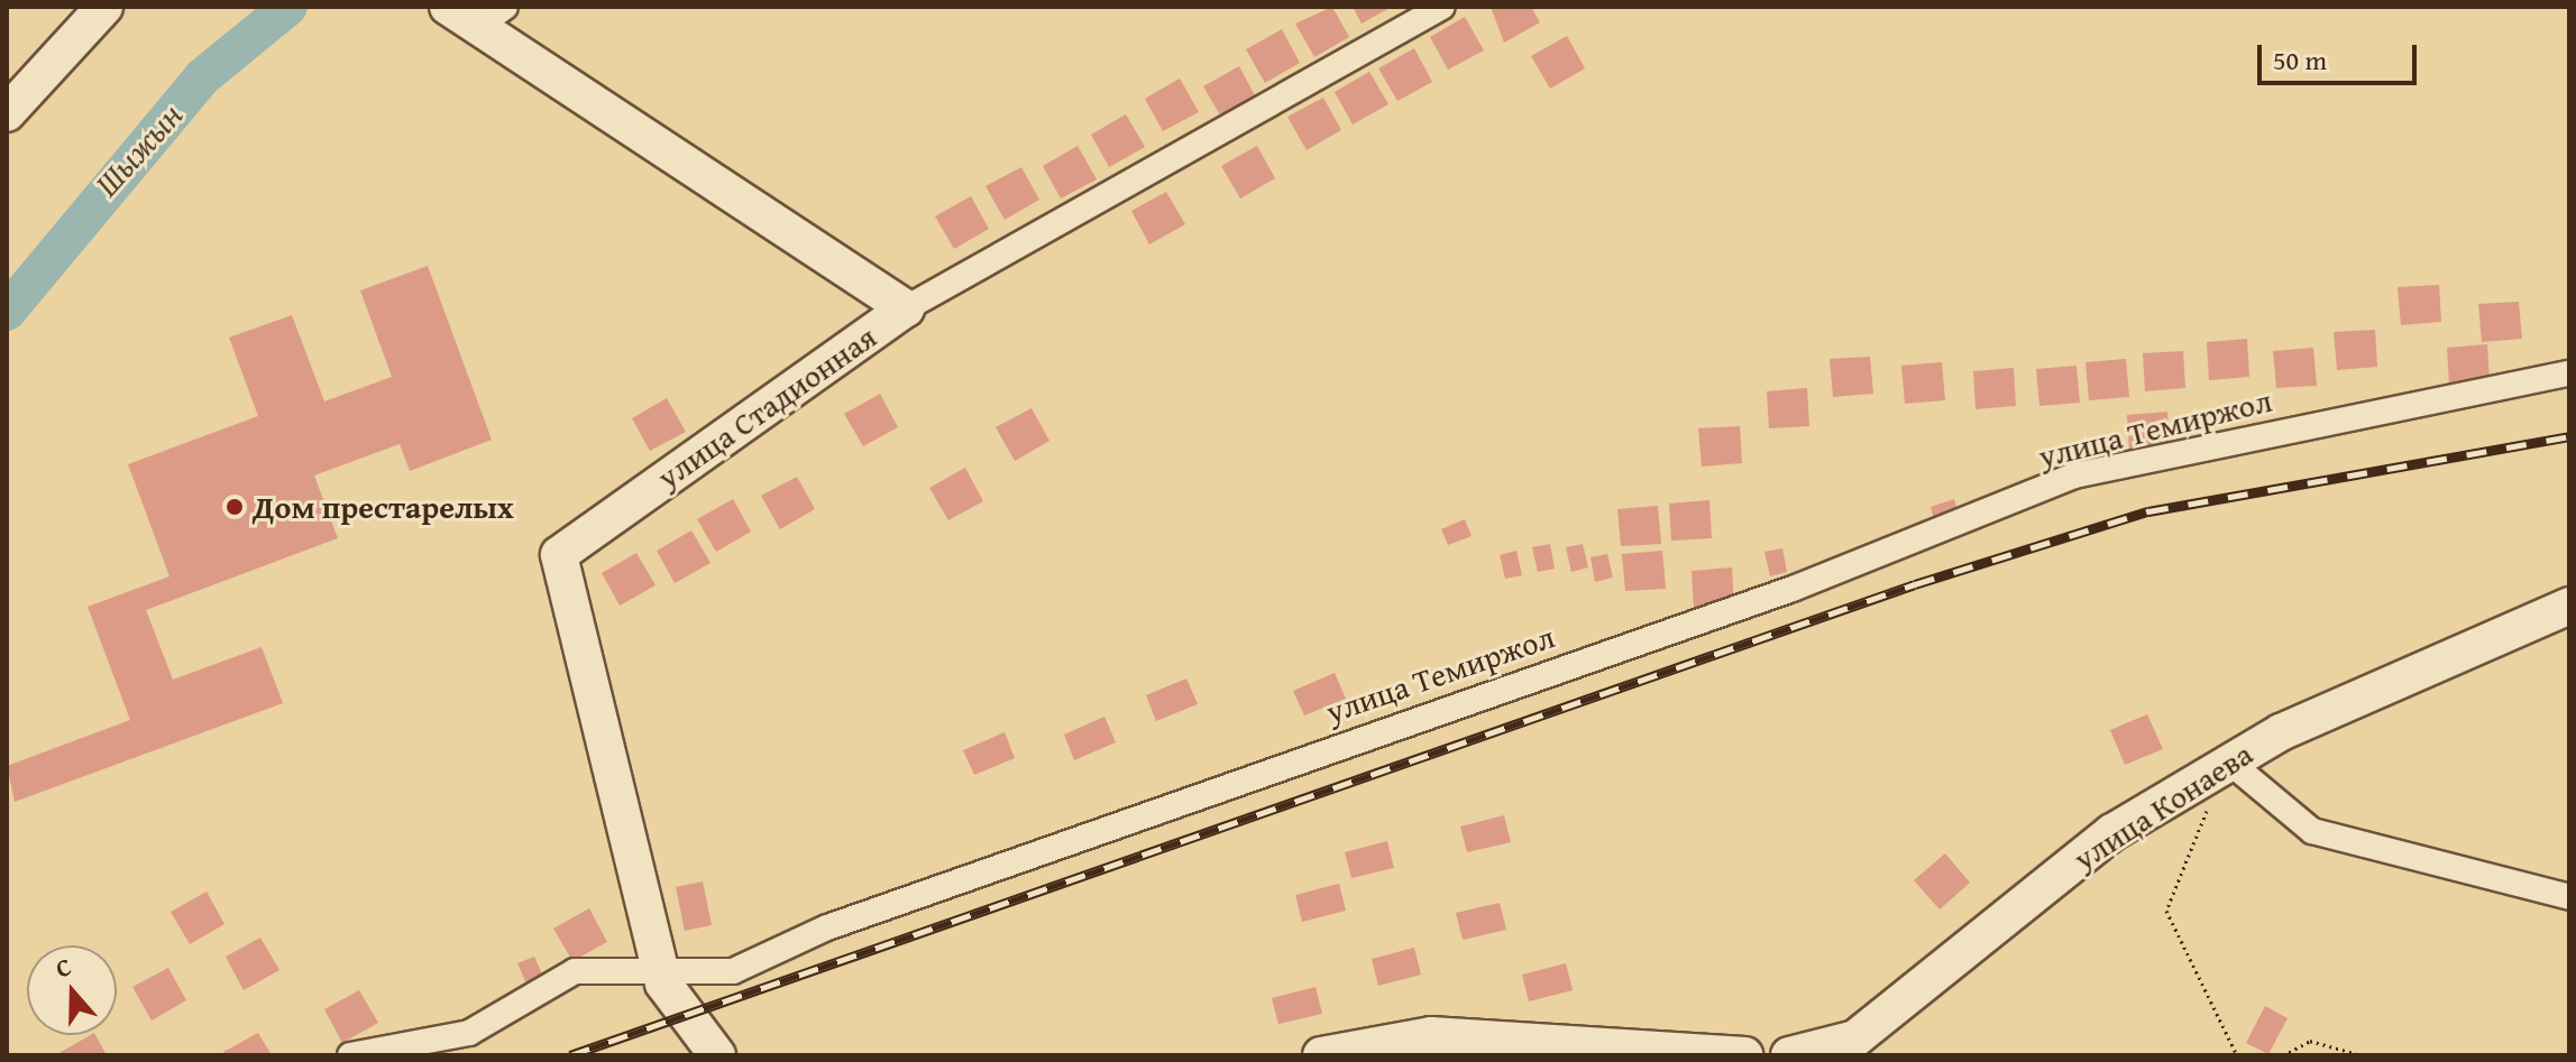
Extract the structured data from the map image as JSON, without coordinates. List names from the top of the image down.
{
  "streets": {
    "street": ["улица Стадионная", "улица Темиржол", "улица Конаева"]
  },
  "crossings": [
    ["улица Стадионная", "улица Темиржол"]
  ],
  "water": ["Шыжын"],
  "places": ["Дом престарелых"],
  "scale_bar": "50 m",
  "north": "top"
}
